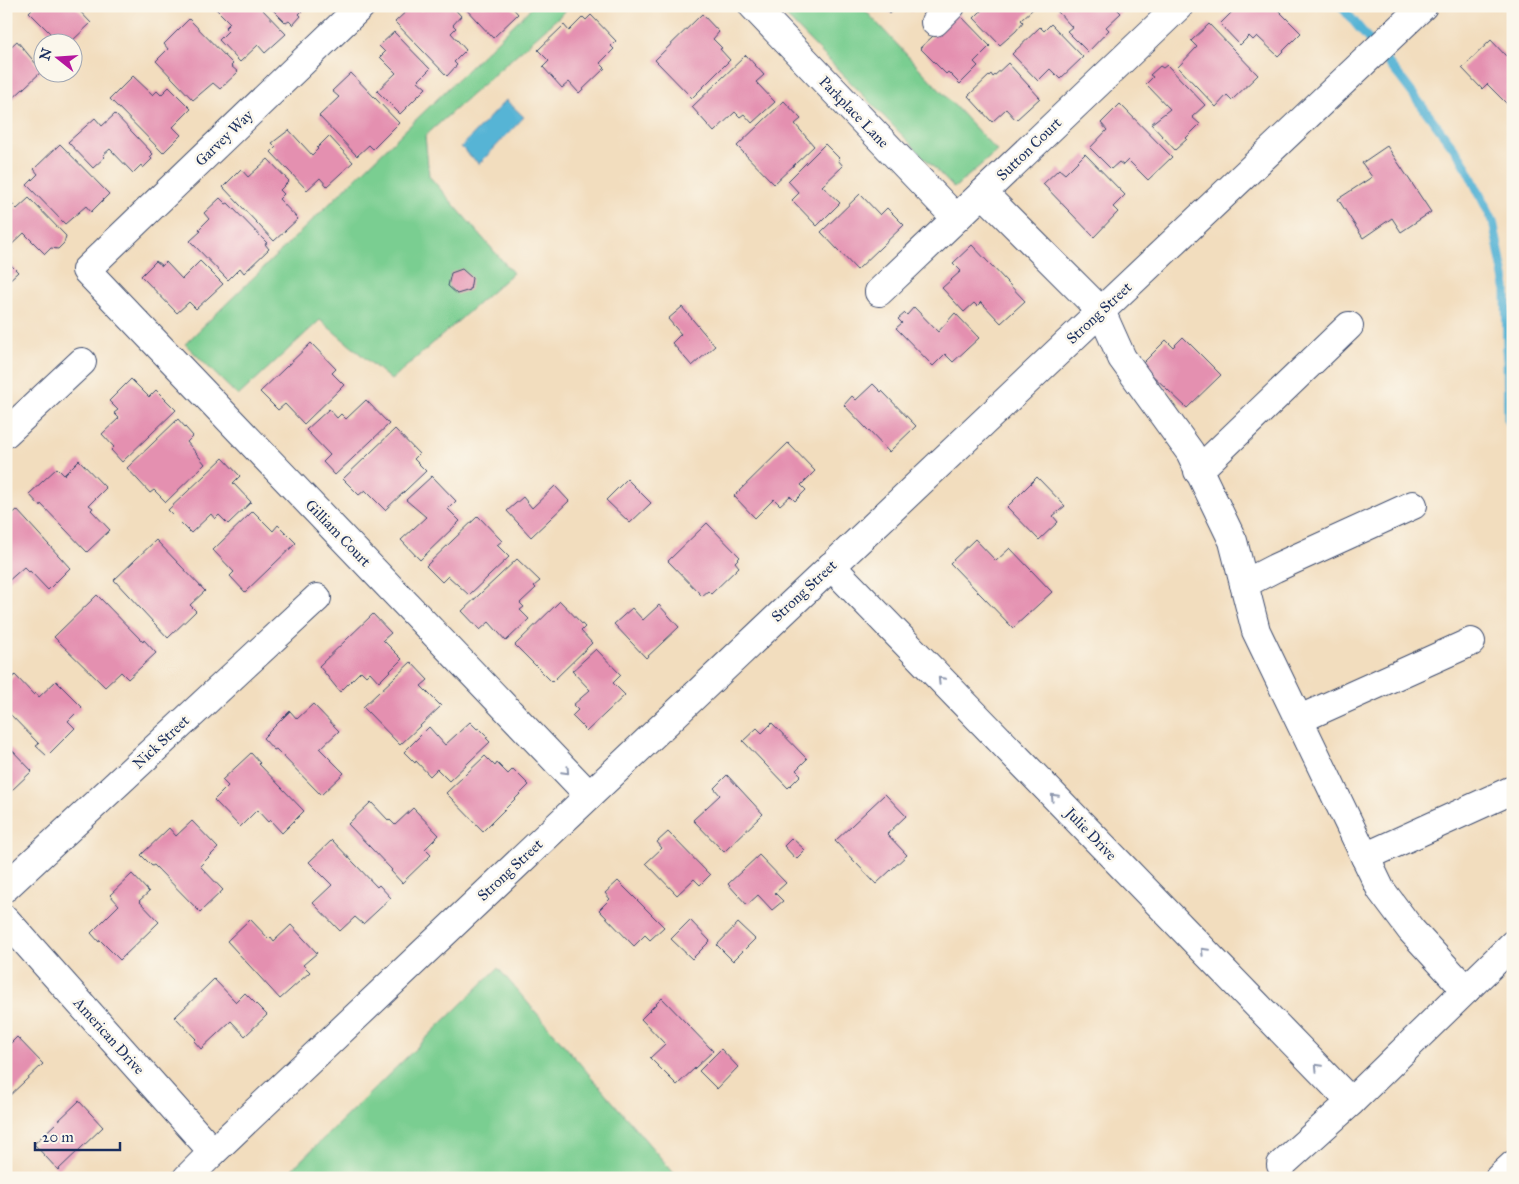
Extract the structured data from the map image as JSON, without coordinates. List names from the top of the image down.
{
  "streets": {
    "street": [
      "Parkplace Lane",
      "Garvey Way",
      "Sutton Court",
      "Strong Street",
      "Gilliam Court",
      "Nick Street",
      "Julie Drive",
      "American Drive"
    ]
  },
  "crossings": [
    ["Parkplace Lane", "Sutton Court"],
    ["Garvey Way", "Gilliam Court"],
    ["Strong Street", "Gilliam Court"],
    ["Strong Street", "Julie Drive"],
    ["Strong Street", "American Drive"]
  ],
  "one_way": ["Gilliam Court"],
  "scale_bar": "20 m",
  "north": "left"
}
